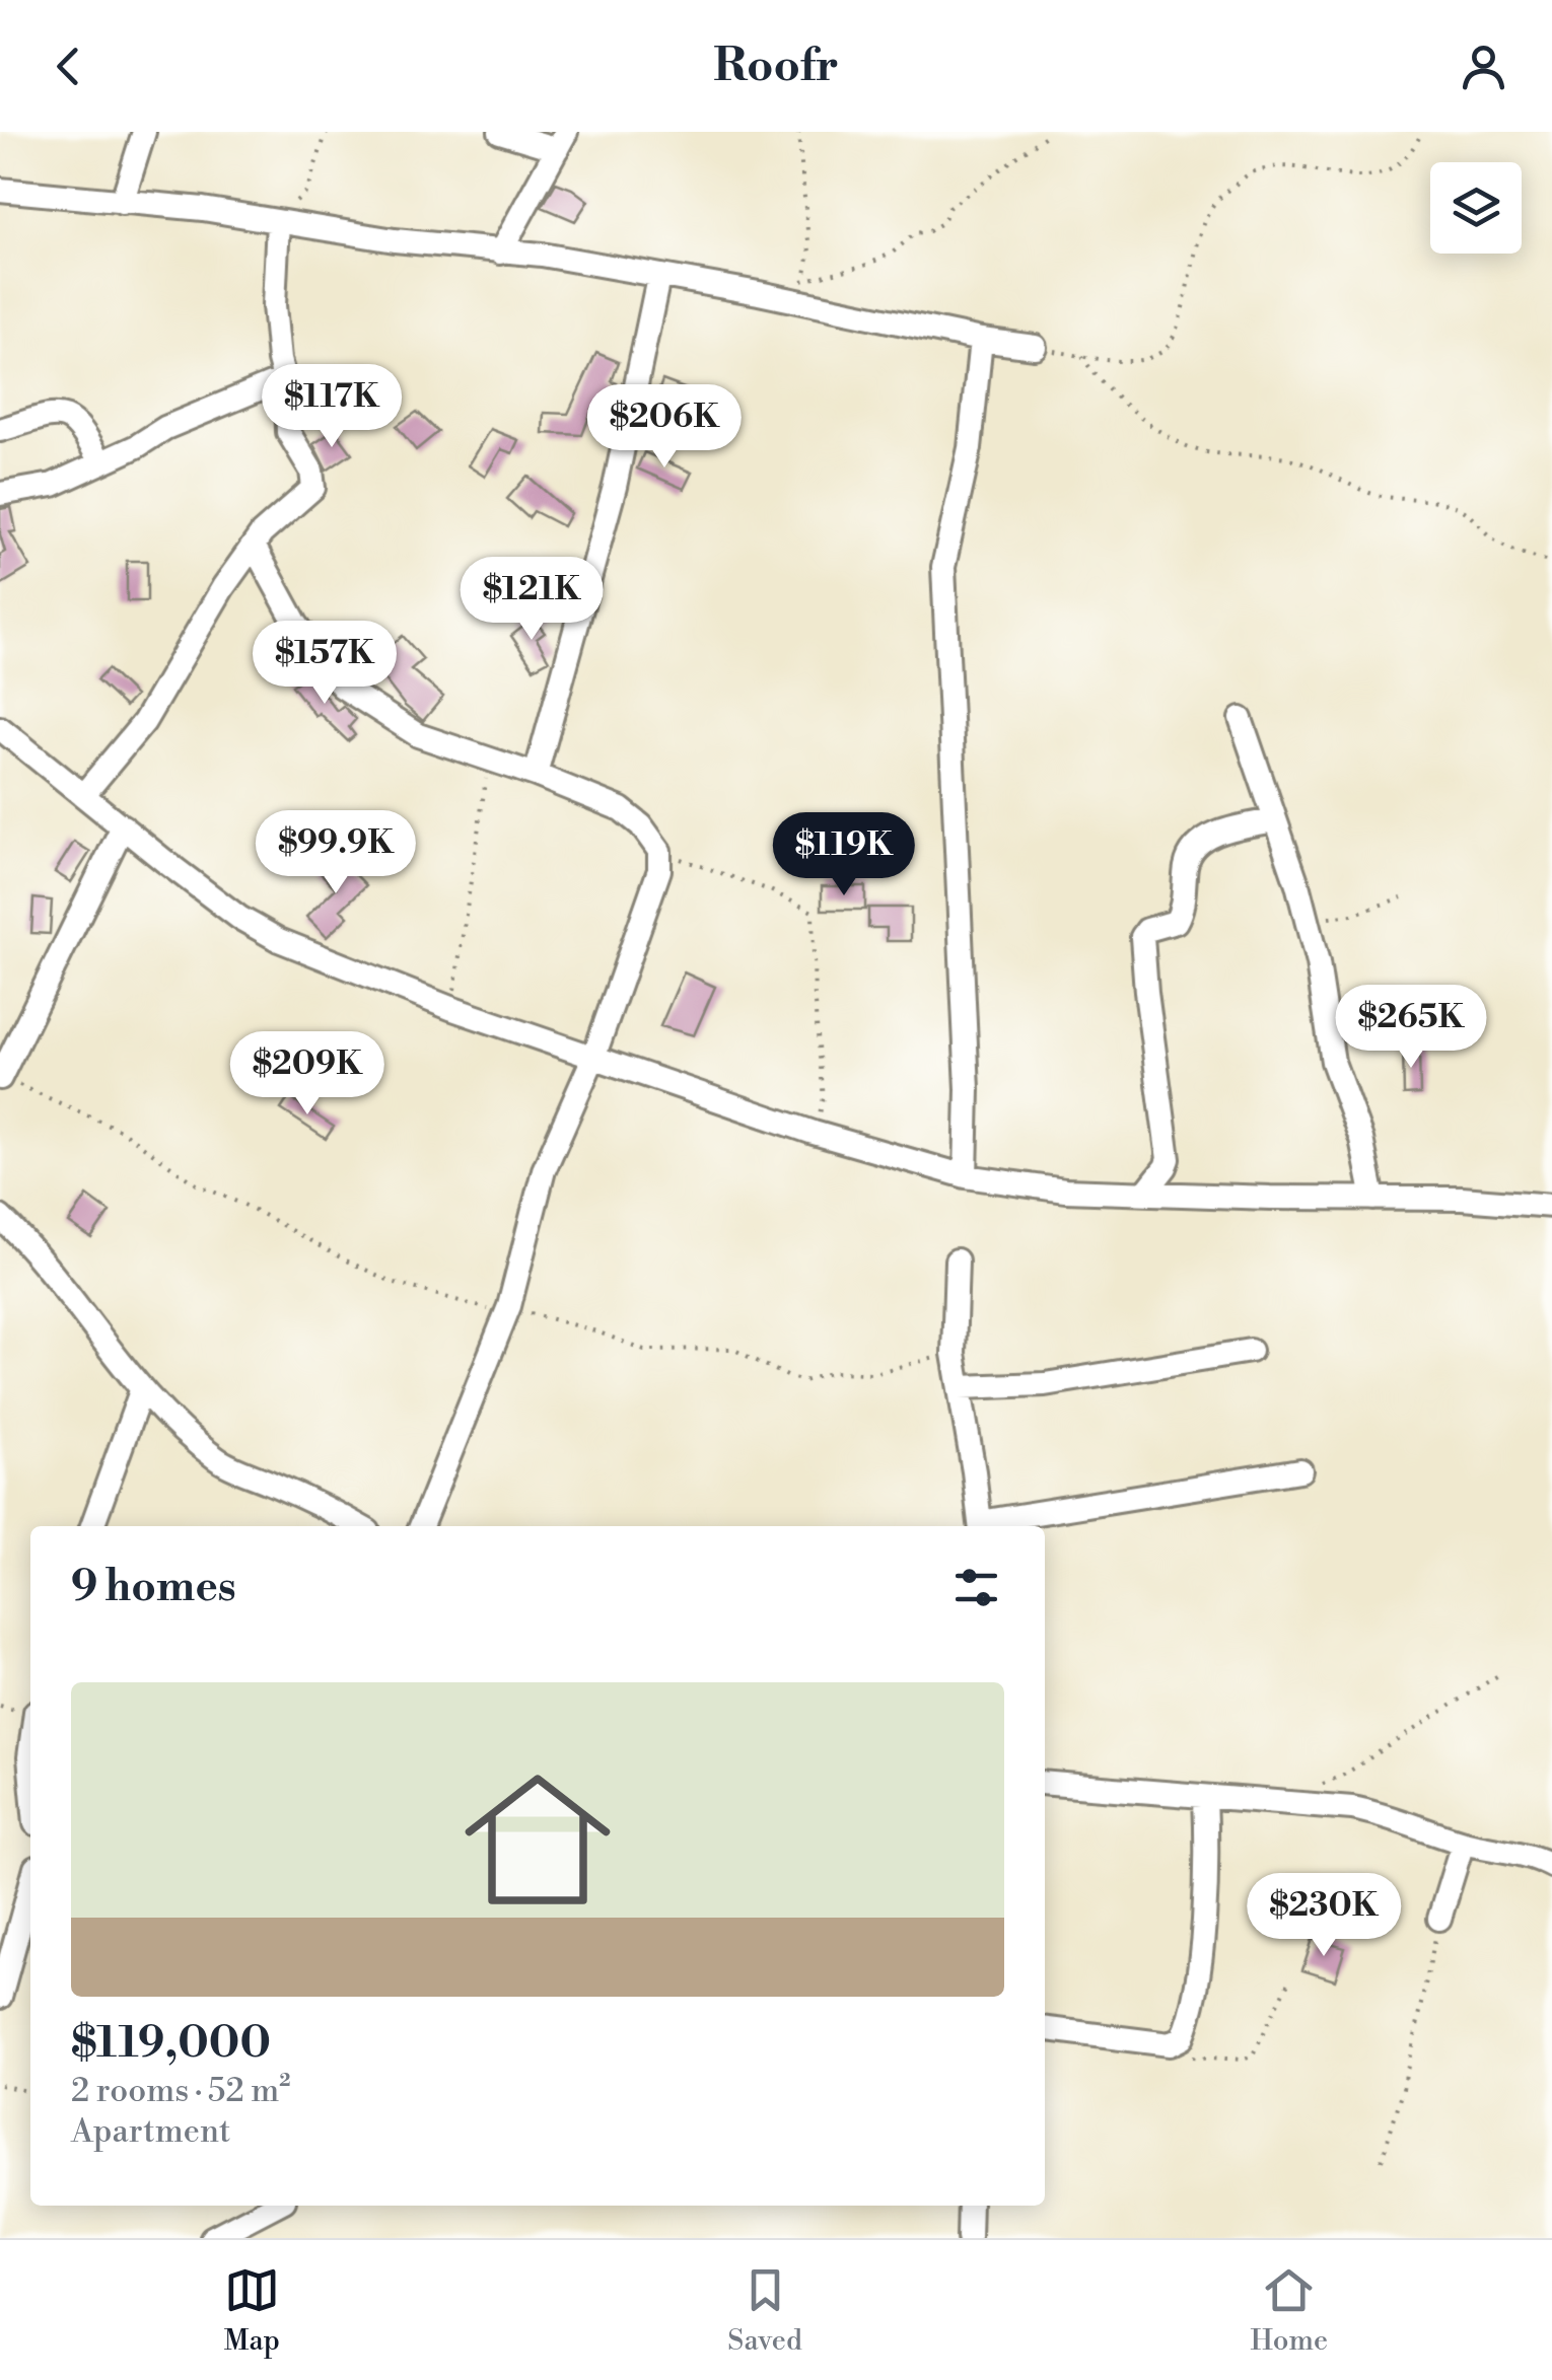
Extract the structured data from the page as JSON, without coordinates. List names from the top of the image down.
{
  "page": {
    "header": "Roofr",
    "price": [
      "$117K",
      "$206K",
      "$121K",
      "$157K",
      "$99.9K",
      "$119K",
      "$265K",
      "$209K",
      "$230K"
    ],
    "heading": "9 homes",
    "list": [
      {
        "name": "$119,000",
        "note": "2 rooms · 52 m² · Apartment"
      }
    ],
    "tabs": ["Map", "Saved", "Home"]
  }
}
